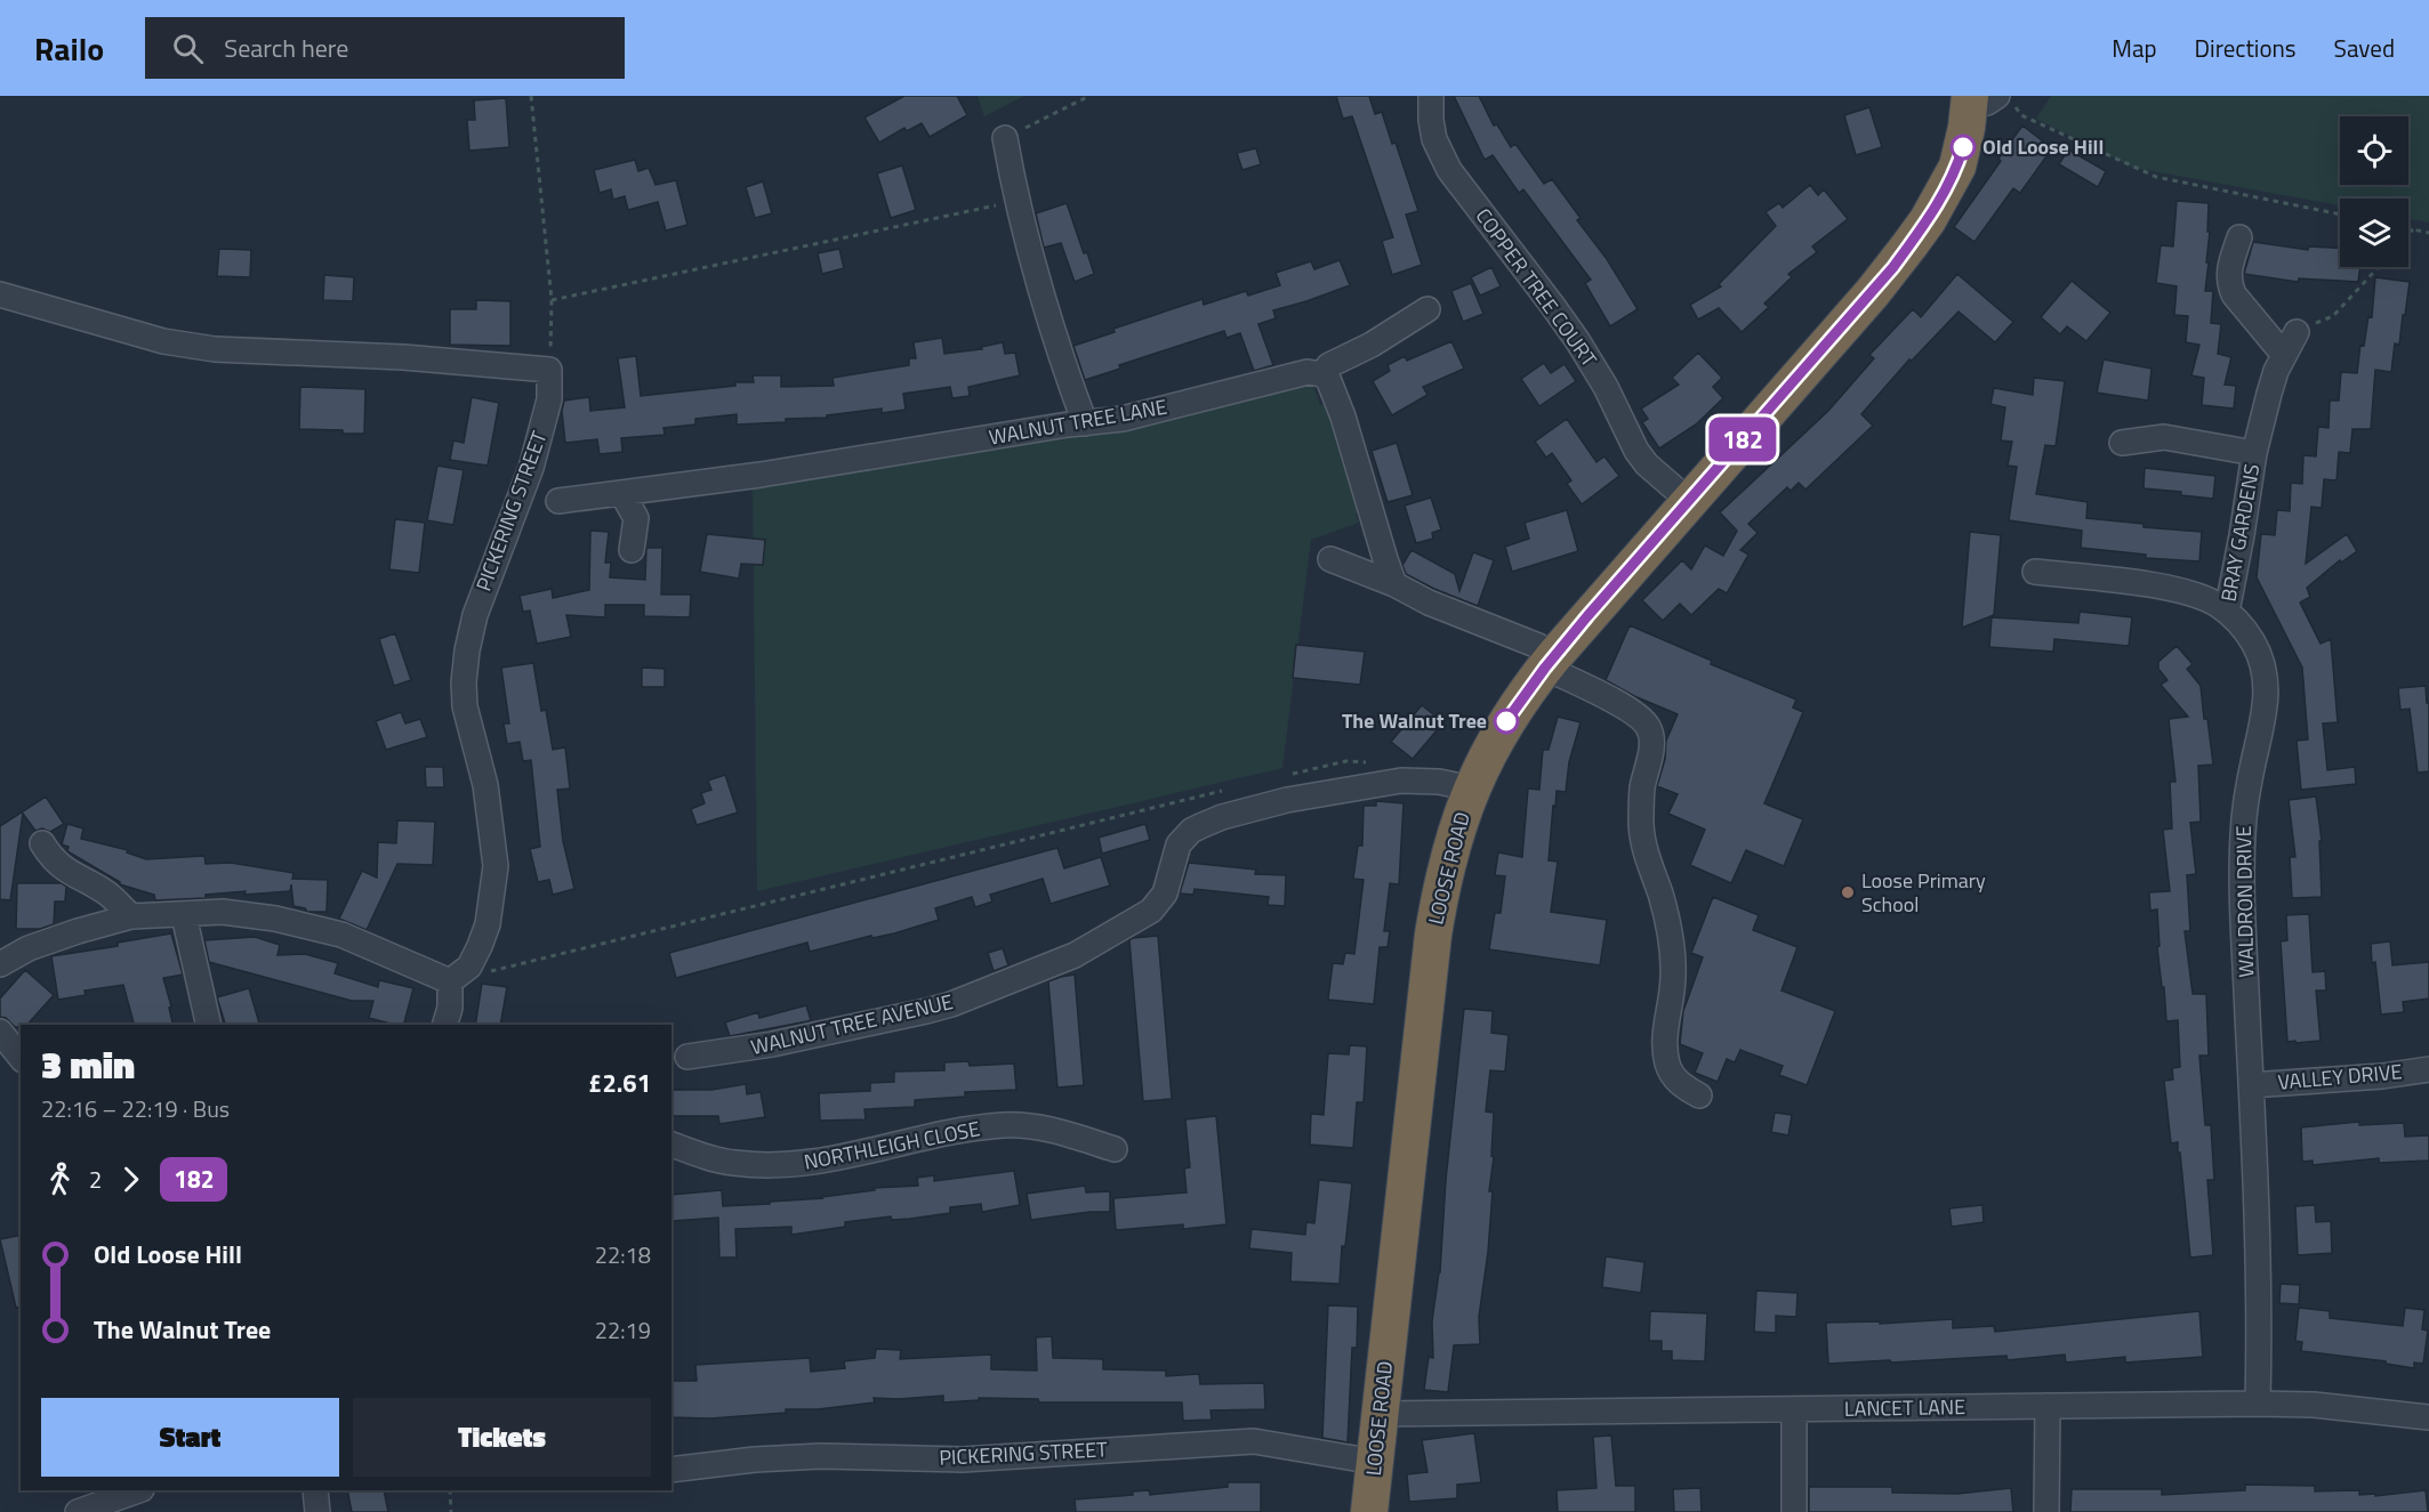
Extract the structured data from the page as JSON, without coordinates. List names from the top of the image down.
{
  "streets": {
    "highway": ["LOOSE ROAD"],
    "street": [
      "COPPER TREE COURT",
      "WALNUT TREE LANE",
      "PICKERING STREET",
      "BRAY GARDENS",
      "WALDRON DRIVE",
      "WALNUT TREE AVENUE",
      "VALLEY DRIVE",
      "NORTHLEIGH CLOSE",
      "LANCET LANE"
    ]
  },
  "crossings": [
    ["COPPER TREE COURT", "LOOSE ROAD"],
    ["PICKERING STREET", "LOOSE ROAD"],
    ["BRAY GARDENS", "WALDRON DRIVE"],
    ["LOOSE ROAD", "WALNUT TREE AVENUE"],
    ["LOOSE ROAD", "LANCET LANE"],
    ["WALDRON DRIVE", "VALLEY DRIVE"],
    ["WALDRON DRIVE", "LANCET LANE"]
  ],
  "places": ["Old Loose Hill", "The Walnut Tree", "Loose Primary School"],
  "lines": ["bus line 182"],
  "page": {
    "header": "Railo",
    "search": "Search here",
    "nav": ["Map", "Directions", "Saved"],
    "on_map": "182",
    "heading": ["3 min", "22:16 – 22:19 · Bus", "£2.61"],
    "legs": ["2", "182"],
    "list": [
      {
        "name": "Old Loose Hill",
        "value": "22:18"
      },
      {
        "name": "The Walnut Tree",
        "value": "22:19"
      }
    ],
    "buttons": ["Start", "Tickets"]
  }
}
